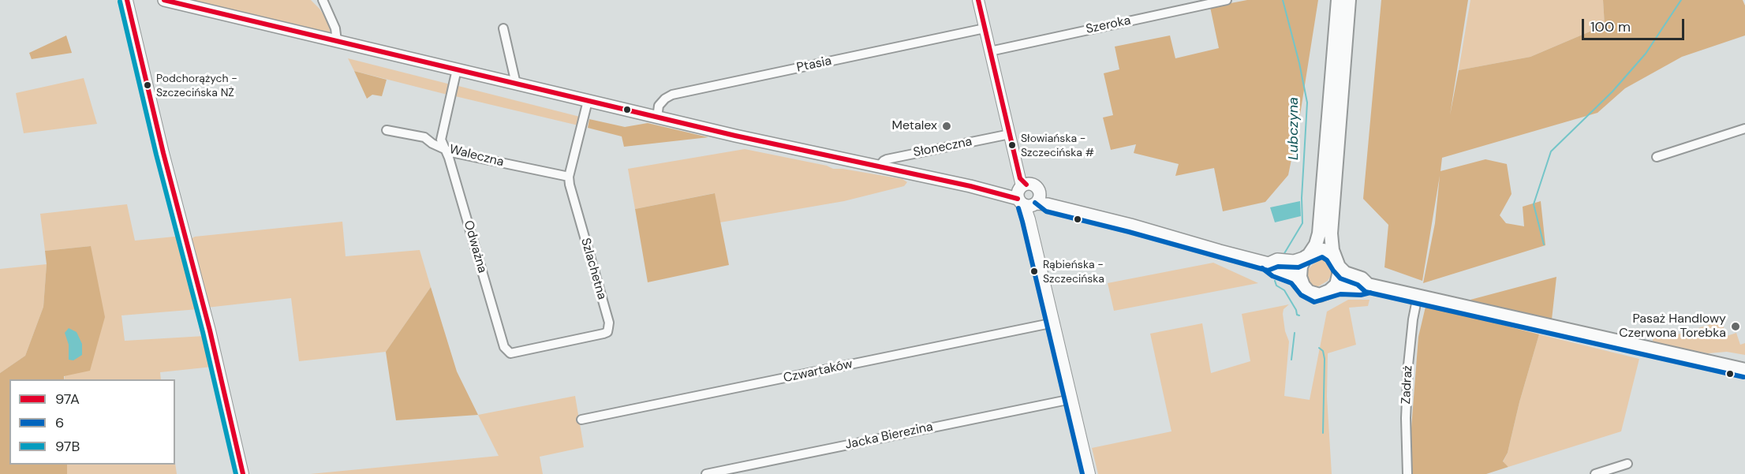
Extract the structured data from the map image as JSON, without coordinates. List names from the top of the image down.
{
  "streets": {
    "street": [
      "Szeroka",
      "Ptasia",
      "Słoneczna",
      "Waleczna",
      "Odważna",
      "Szlachetna",
      "Czwartaków",
      "Zadraż",
      "Jacka Bierezina"
    ]
  },
  "crossings": [
    ["Waleczna", "Odważna"],
    ["Waleczna", "Szlachetna"],
    ["Odważna", "Szlachetna"]
  ],
  "water": ["Lubczyna"],
  "places": [
    "Podchorążych - Szczecińska NŻ",
    "Metalex",
    "Słowiańska - Szczecińska #",
    "Rąbieńska - Szczecińska",
    "Pasaż Handlowy Czerwona Torebka"
  ],
  "lines": ["transit line 97A", "transit line 97B", "transit line 6"],
  "legend": ["97A", "6", "97B"],
  "scale_bar": "100 m"
}
